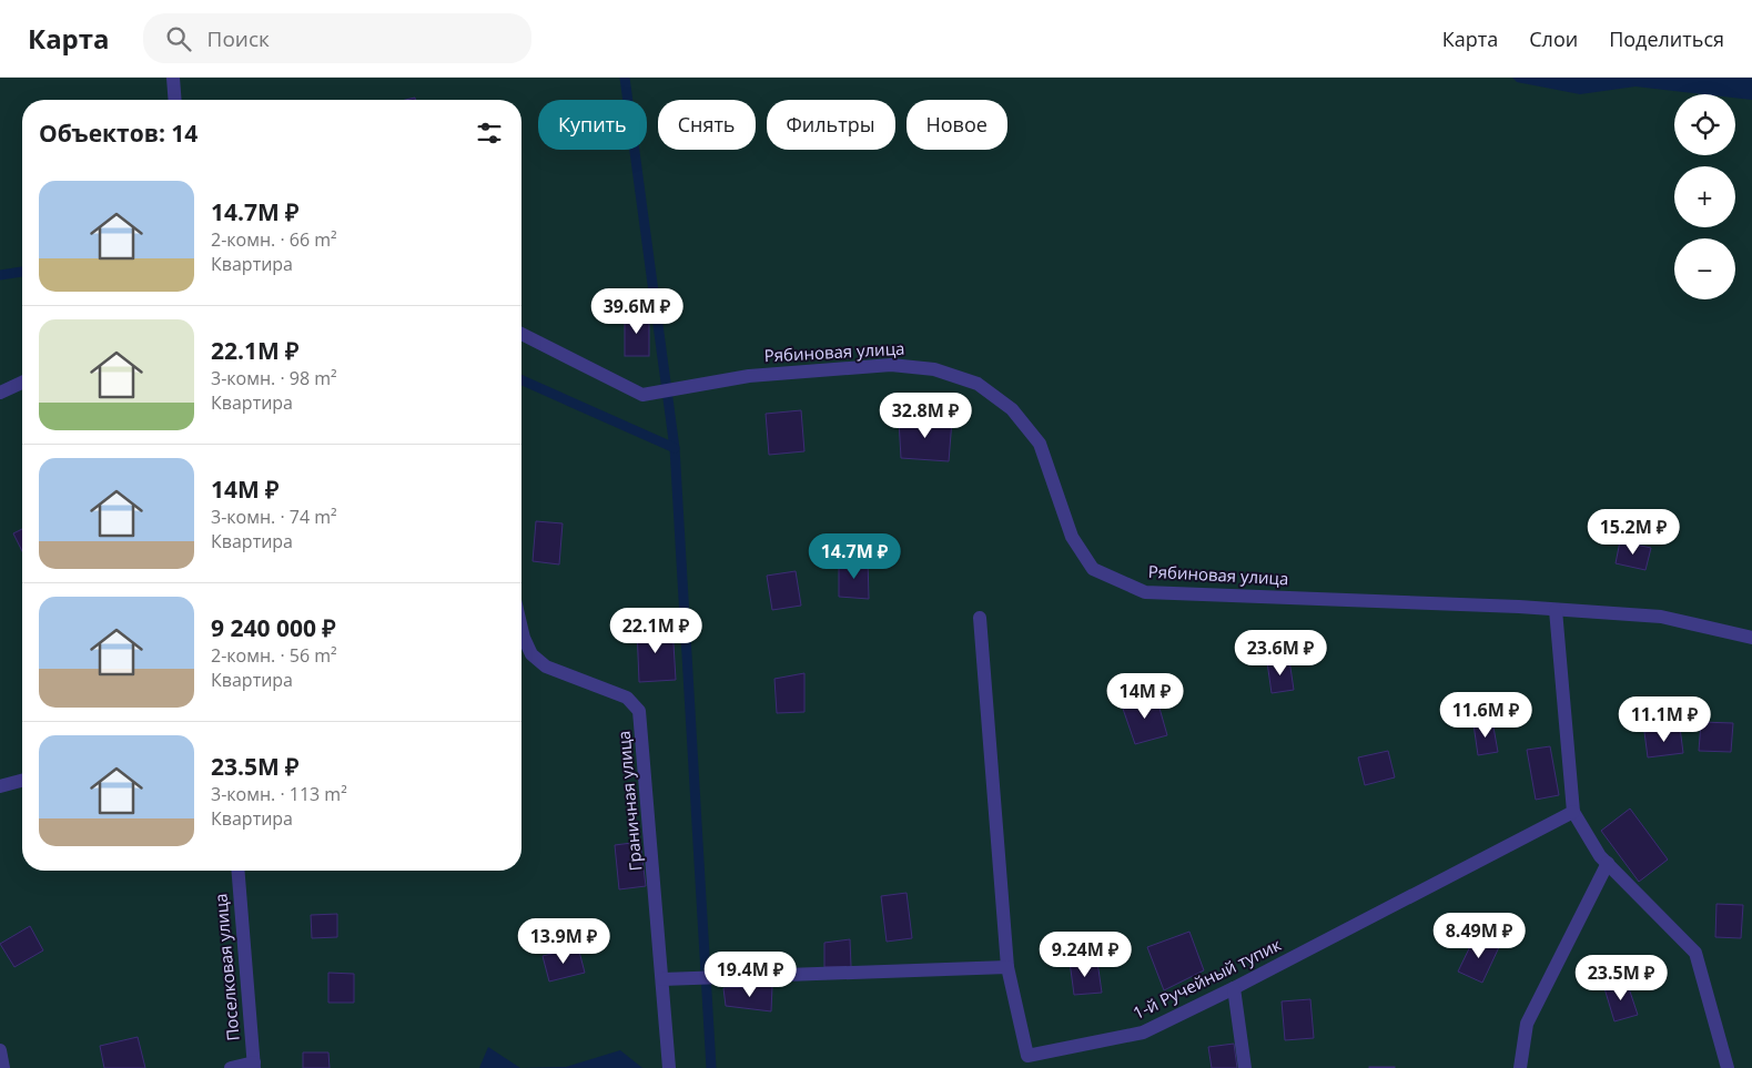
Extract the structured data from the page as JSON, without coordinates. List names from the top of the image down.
{
  "streets": {
    "street": [
      "Рябиновая улица",
      "Граничная улица",
      "Поселковая улица",
      "1-й Ручейный тупик"
    ]
  },
  "page": {
    "header": "Карта",
    "search": "Поиск",
    "nav": ["Карта", "Слои", "Поделиться"],
    "map_buttons": ["+", "−"],
    "chip": [
      "Купить",
      "Снять",
      "Фильтры",
      "Новое"
    ],
    "heading": "Объектов: 14",
    "list": [
      {
        "name": "14.7M ₽",
        "note": "2-комн. · 66 m² · Квартира"
      },
      {
        "name": "22.1M ₽",
        "note": "3-комн. · 98 m² · Квартира"
      },
      {
        "name": "14M ₽",
        "note": "3-комн. · 74 m² · Квартира"
      },
      {
        "name": "9 240 000 ₽",
        "note": "2-комн. · 56 m² · Квартира"
      },
      {
        "name": "23.5M ₽",
        "note": "3-комн. · 113 m² · Квартира"
      }
    ],
    "price": [
      "39.6M ₽",
      "32.8M ₽",
      "15.2M ₽",
      "14.7M ₽",
      "22.1M ₽",
      "23.6M ₽",
      "14M ₽",
      "11.6M ₽",
      "11.1M ₽",
      "8.49M ₽",
      "13.9M ₽",
      "9.24M ₽",
      "19.4M ₽",
      "23.5M ₽"
    ]
  }
}
